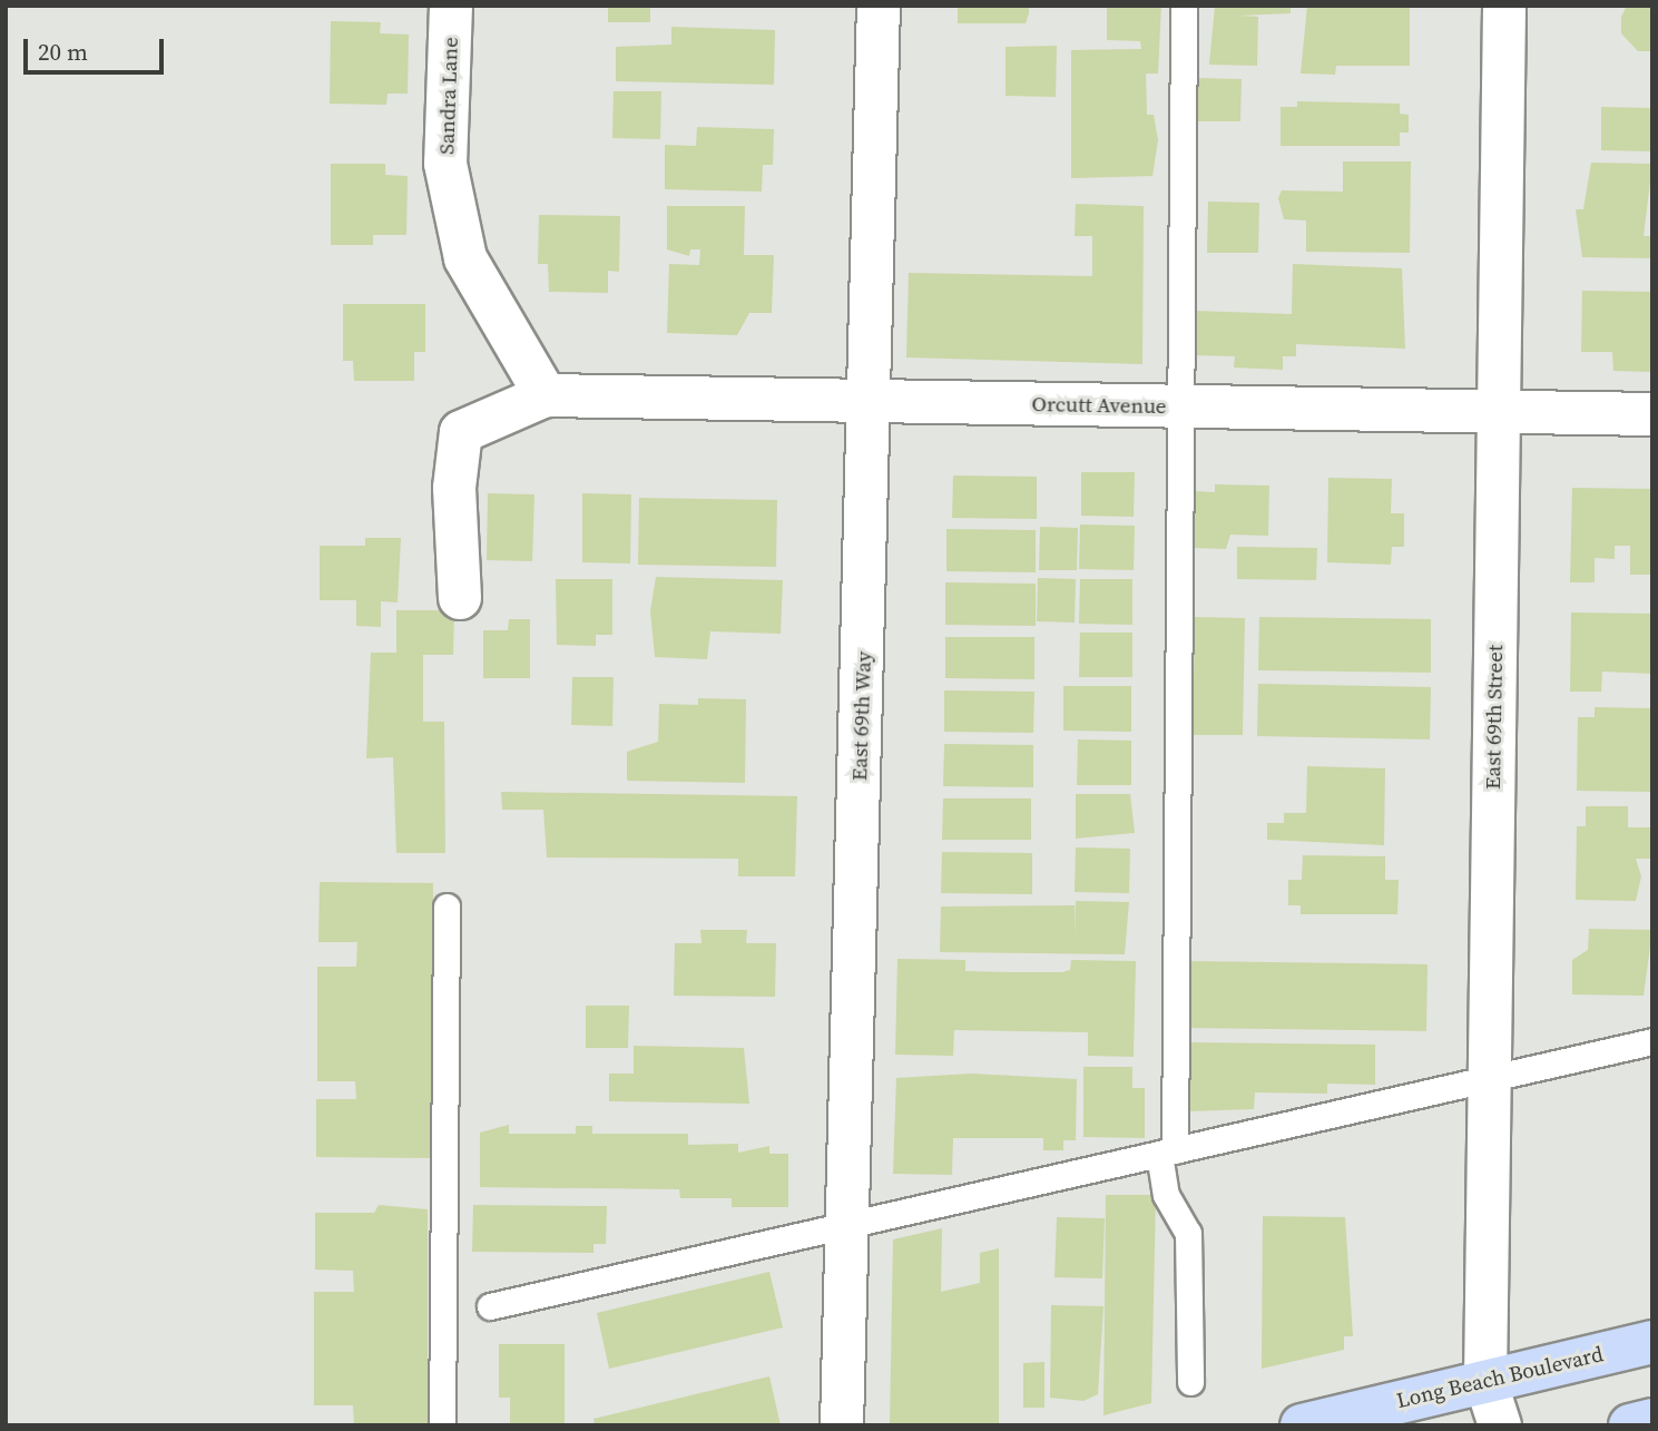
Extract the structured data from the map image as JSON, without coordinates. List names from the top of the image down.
{
  "streets": {
    "main road": ["Long Beach Boulevard"],
    "street": [
      "Sandra Lane",
      "Orcutt Avenue",
      "East 69th Way",
      "East 69th Street"
    ]
  },
  "crossings": [
    ["Sandra Lane", "Orcutt Avenue"],
    ["Orcutt Avenue", "East 69th Way"],
    ["Orcutt Avenue", "East 69th Street"],
    ["East 69th Street", "Long Beach Boulevard"]
  ],
  "scale_bar": "20 m"
}
